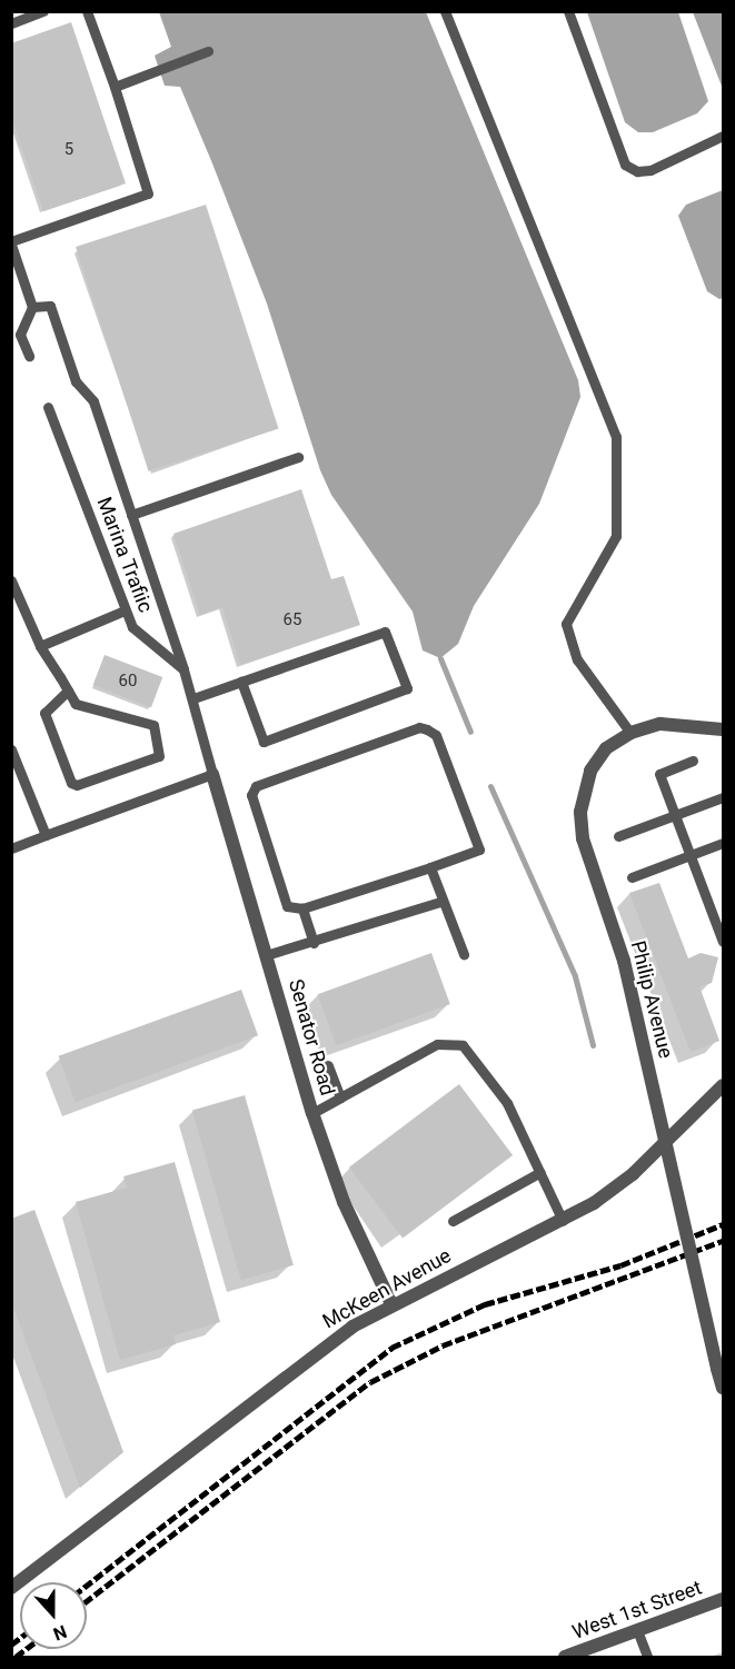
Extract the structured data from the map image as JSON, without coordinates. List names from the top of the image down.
{
  "streets": {
    "street": [
      "Philip Avenue",
      "Senator Road",
      "McKeen Avenue",
      "West 1st Street"
    ],
    "lane": ["Marina Trafiic"]
  },
  "crossings": [
    ["Senator Road", "McKeen Avenue"]
  ],
  "house_numbers": ["5", "65", "60"],
  "north": "bottom"
}
